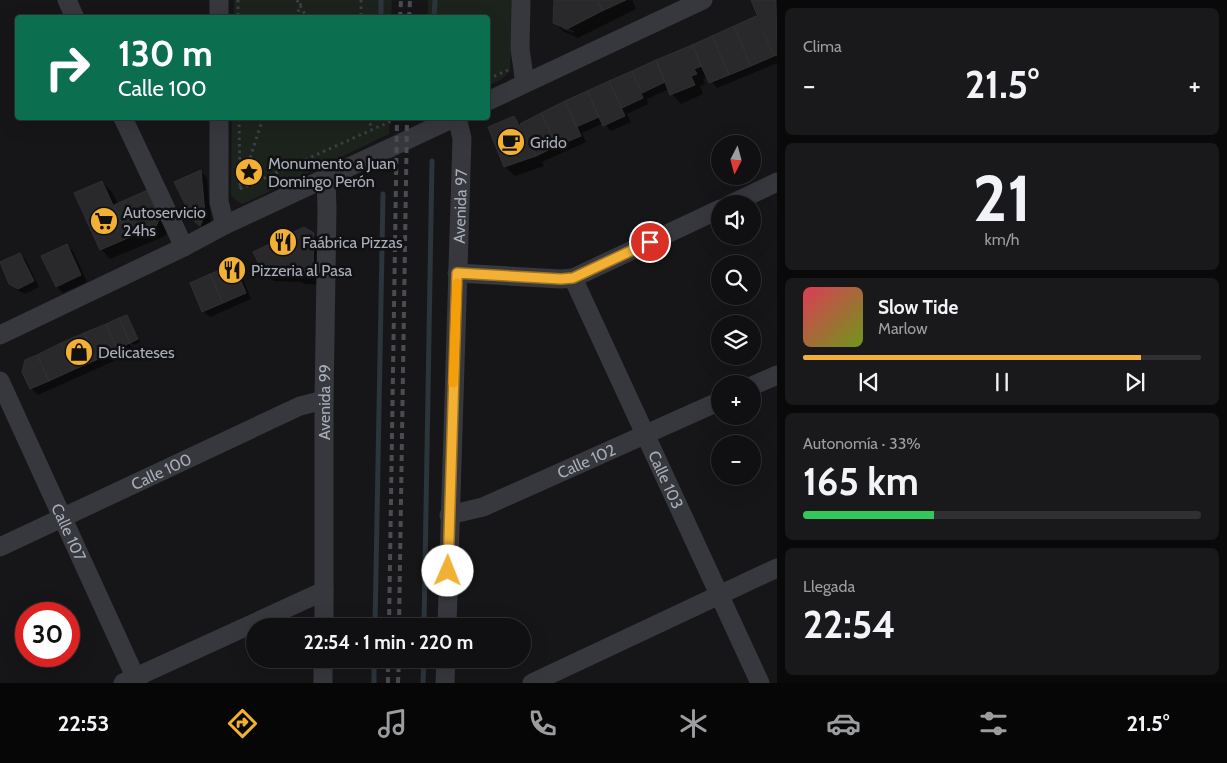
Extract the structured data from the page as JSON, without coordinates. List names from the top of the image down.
{
  "streets": {
    "street": [
      "Avenida 97",
      "Avenida 99",
      "Calle 102",
      "Calle 100",
      "Calle 103",
      "Calle 107"
    ]
  },
  "crossings": [
    ["Avenida 97", "Calle 102"],
    ["Avenida 99", "Calle 100"],
    ["Calle 102", "Calle 103"],
    ["Calle 100", "Calle 107"]
  ],
  "places": {
    "cafe": ["Grido"],
    "place": ["Monumento a Juan Domingo Perón"],
    "supermarket": ["Autoservicio 24hs"],
    "restaurant": ["Faábrica Pizzas", "Pizzeria al Pasa"],
    "shop": ["Delicateses"]
  },
  "north": "bottom",
  "page": {
    "tile": [
      "Clima",
      ["21", "km/h"],
      ["Autonomía · 33%", "165 km"],
      ["Llegada", "22:54"]
    ],
    "turn": ["130 m", "Calle 100"],
    "heat": ["−", "21.5°", "+"],
    "map_buttons": ["+", "−"],
    "song": ["Slow Tide", "Marlow"],
    "limit": "30",
    "trip": "22:54 · 1 min · 220 m",
    "tabs": ["22:53", "21.5°"]
  }
}
